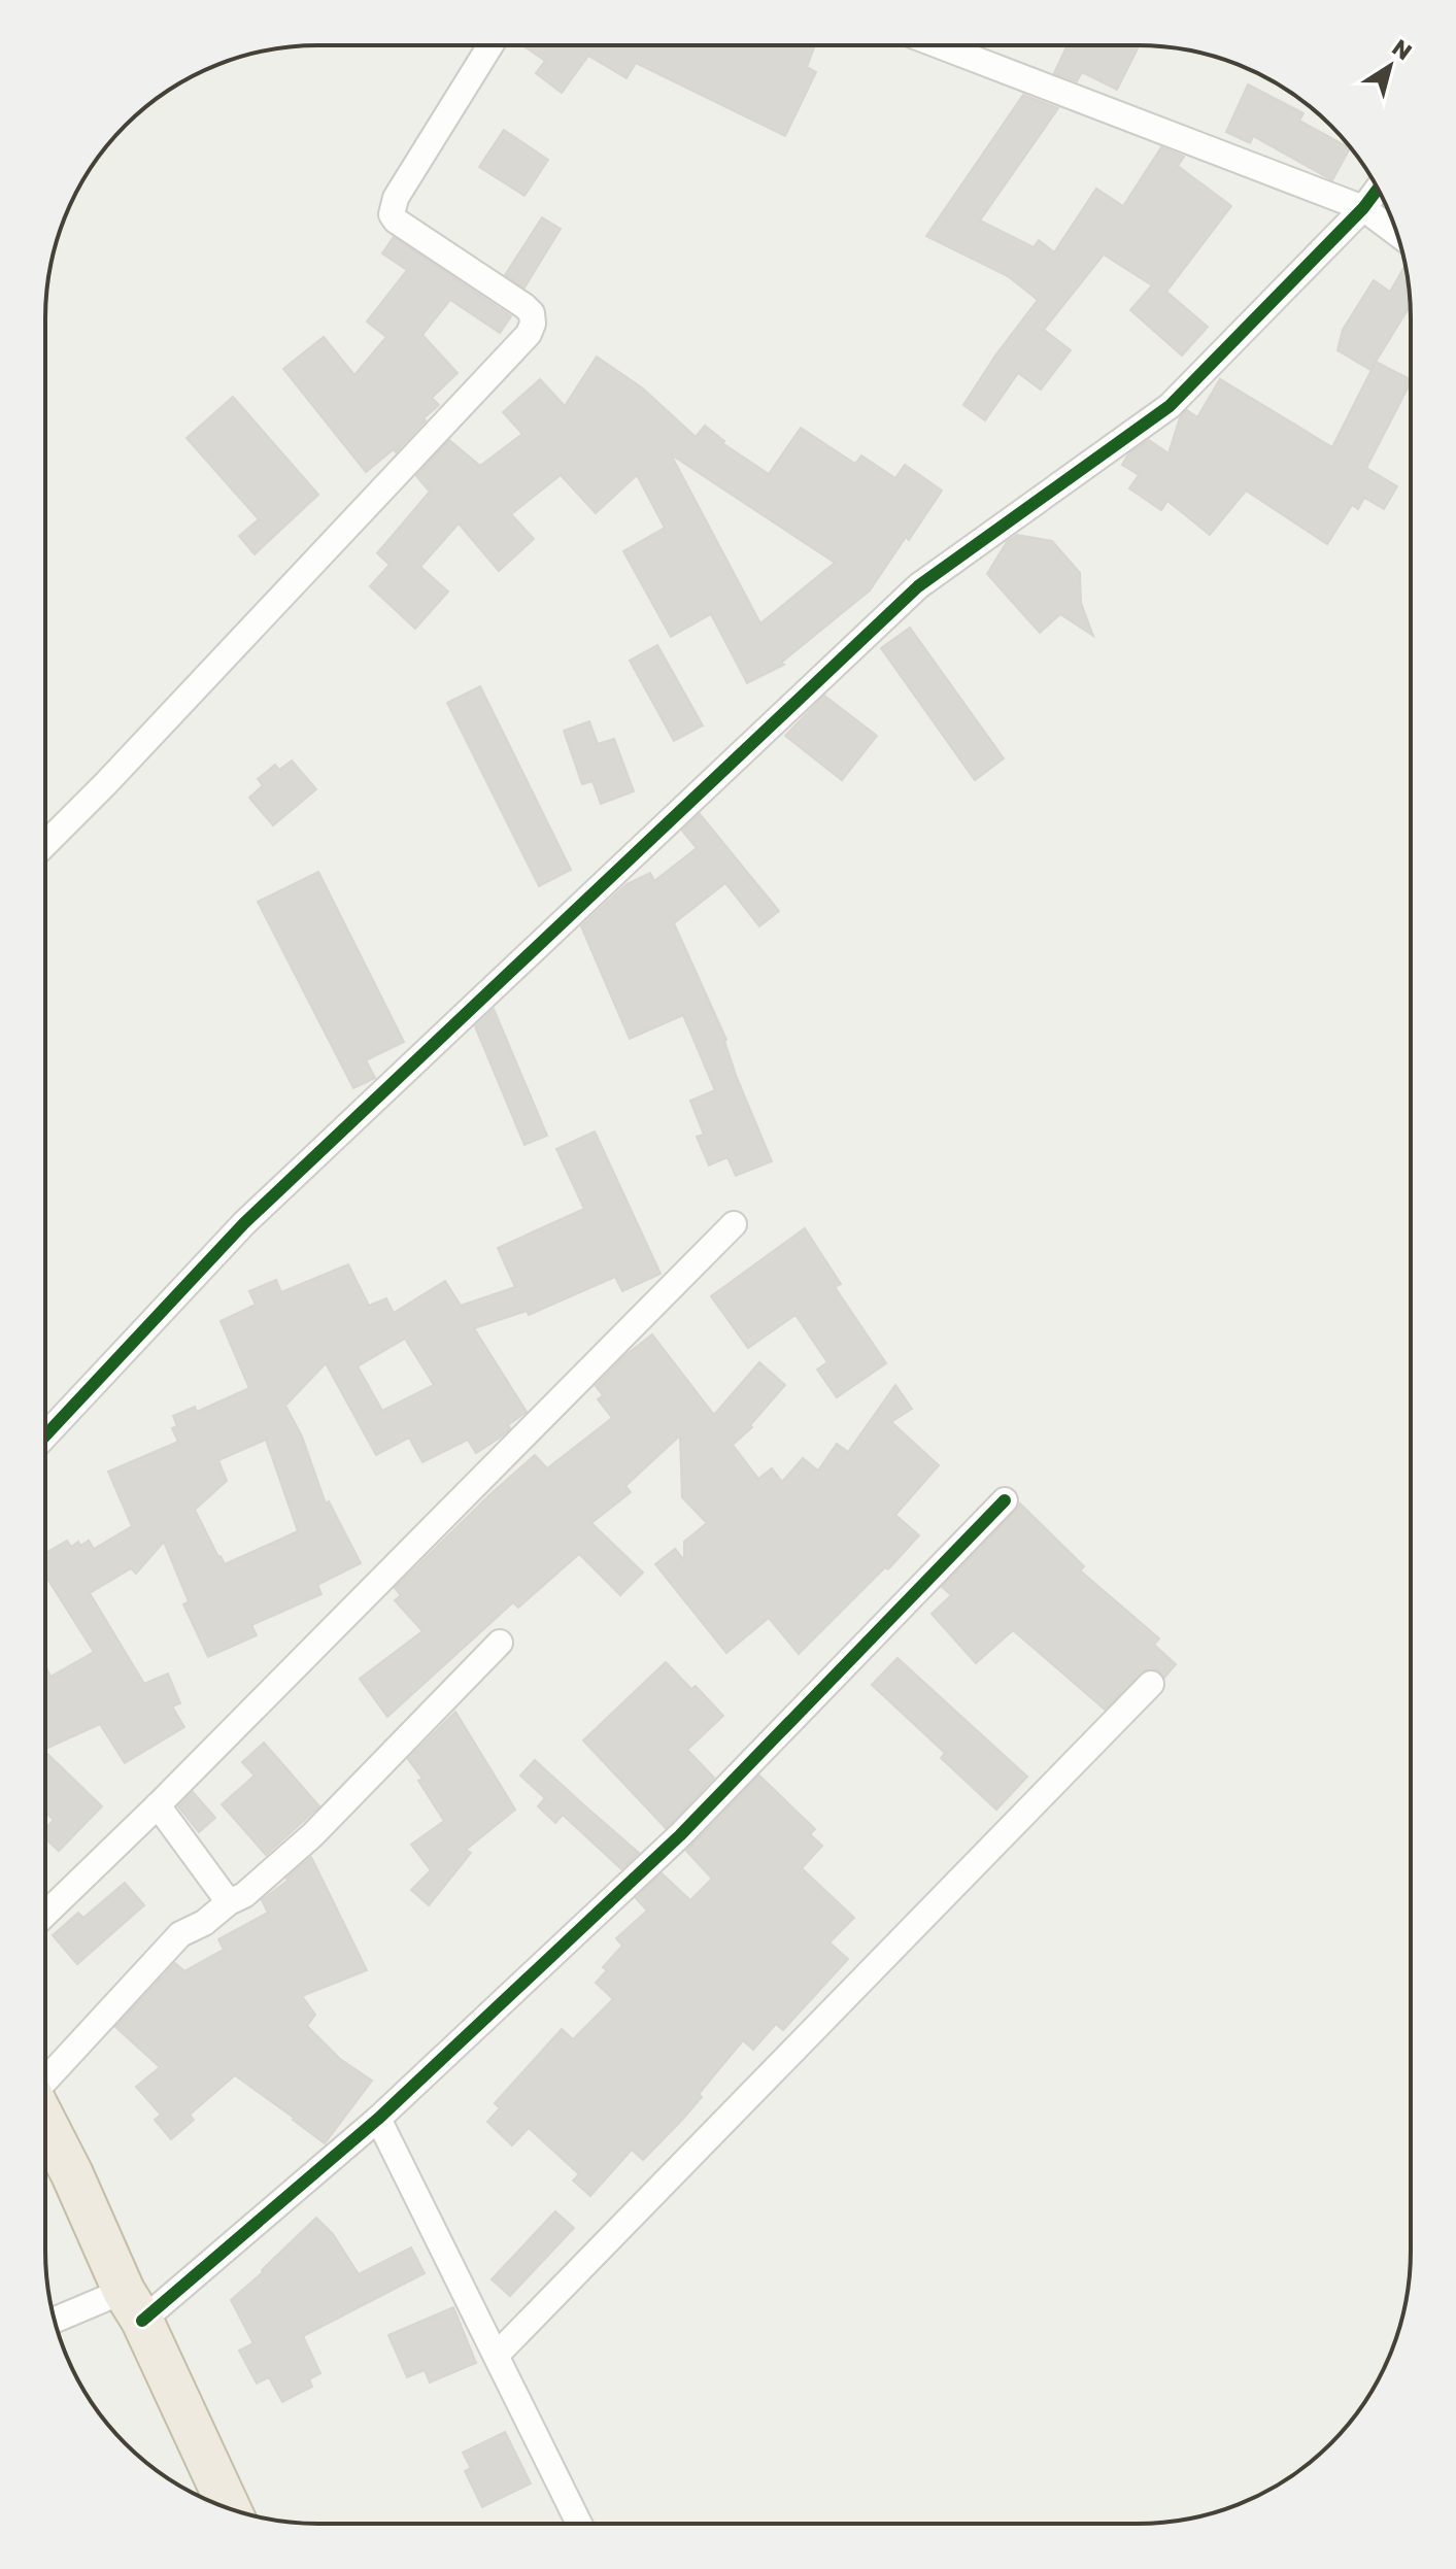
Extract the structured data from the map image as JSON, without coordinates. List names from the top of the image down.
{
  "north": "top right"
}
